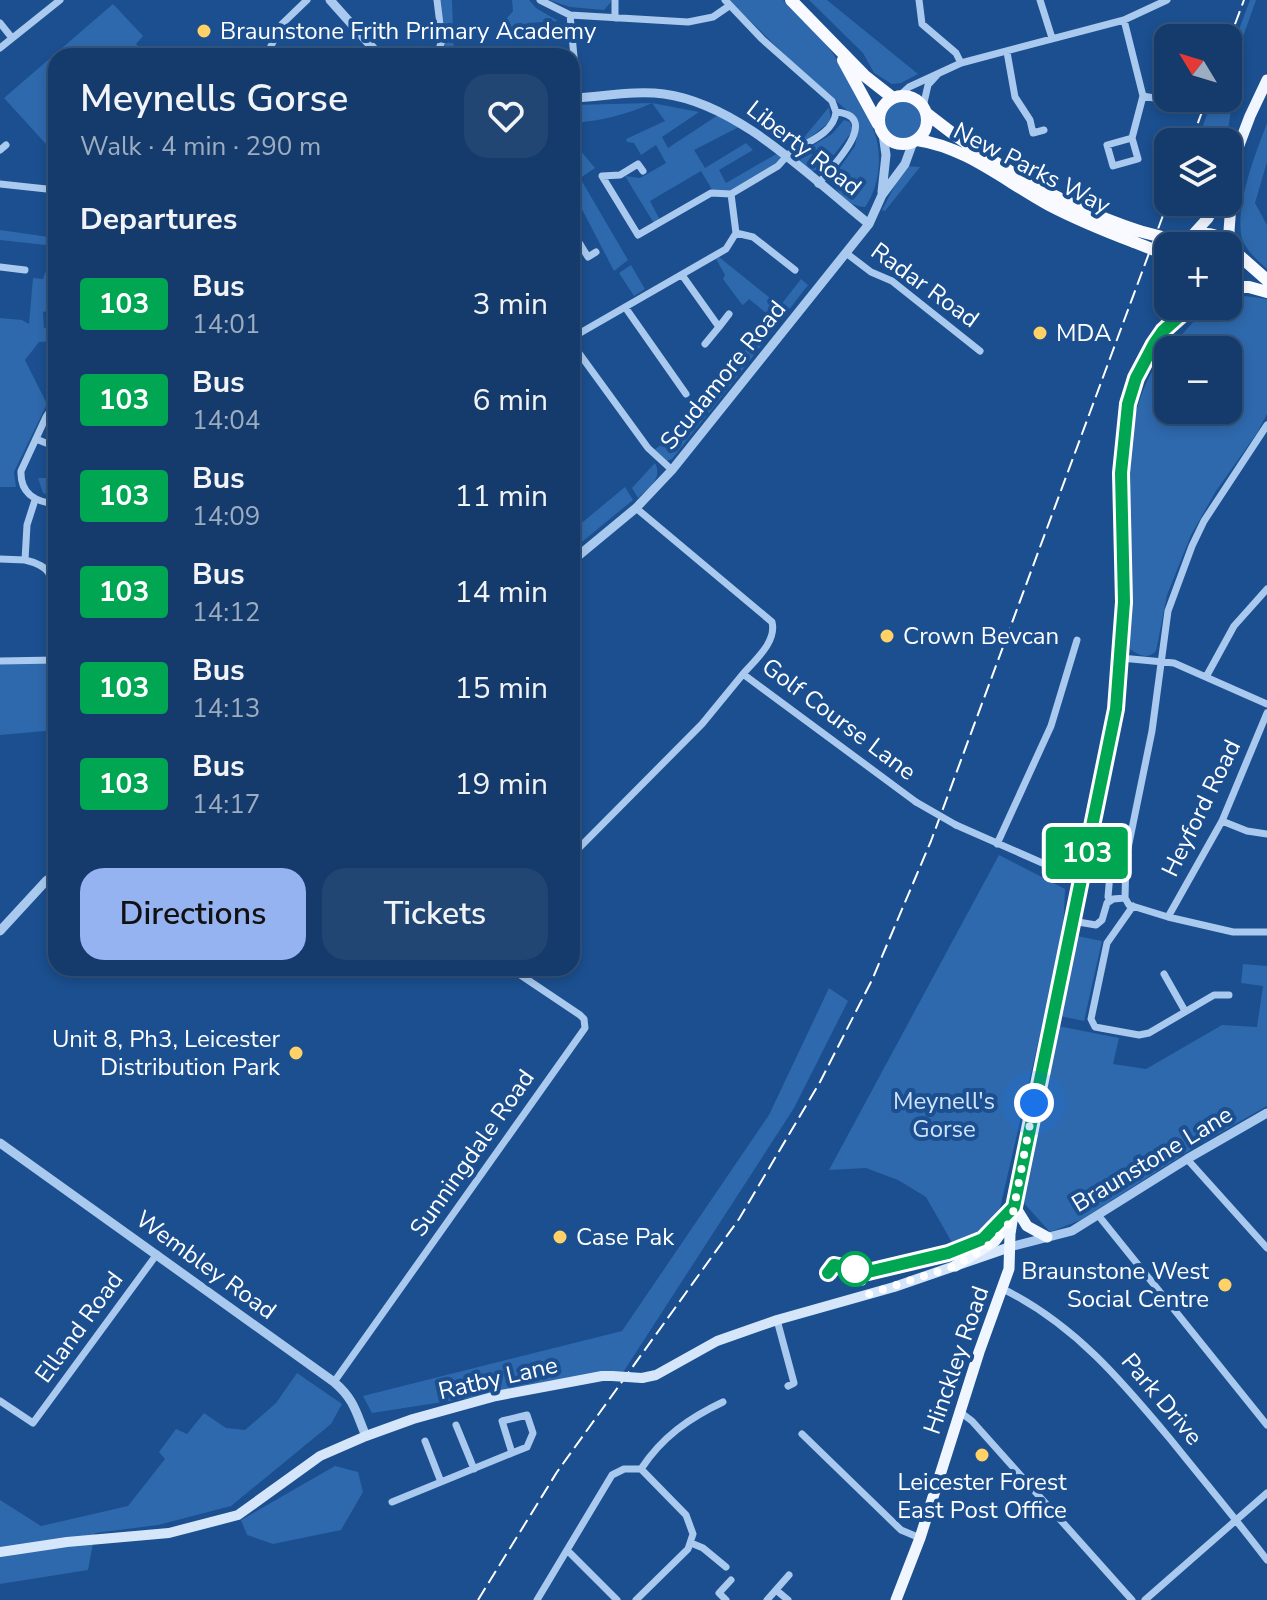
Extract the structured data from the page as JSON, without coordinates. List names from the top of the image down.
{
  "streets": {
    "highway": ["New Parks Way"],
    "main road": ["Hinckley Road", "Ratby Lane"],
    "street": [
      "Liberty Road",
      "Radar Road",
      "Scudamore Road",
      "Golf Course Lane",
      "Heyford Road",
      "Sunningdale Road",
      "Braunstone Lane",
      "Wembley Road",
      "Elland Road",
      "Park Drive"
    ]
  },
  "crossings": [
    ["Liberty Road", "Scudamore Road"],
    ["New Parks Way", "Scudamore Road"],
    ["Radar Road", "Scudamore Road"],
    ["Scudamore Road", "Golf Course Lane"],
    ["Golf Course Lane", "Hinckley Road"],
    ["Sunningdale Road", "Wembley Road"],
    ["Braunstone Lane", "Hinckley Road"],
    ["Braunstone Lane", "Ratby Lane"],
    ["Wembley Road", "Elland Road"],
    ["Wembley Road", "Ratby Lane"],
    ["Hinckley Road", "Ratby Lane"],
    ["Hinckley Road", "Park Drive"]
  ],
  "parks": ["Meynell's Gorse"],
  "places": [
    "Braunstone Frith Primary Academy",
    "MDA",
    "Crown Bevcan",
    "Unit 8, Ph3, Leicester Distribution Park",
    "Case Pak",
    "Braunstone West Social Centre",
    "Leicester Forest East Post Office"
  ],
  "lines": ["bus line 103"],
  "north": "top left",
  "page": {
    "on_map": "103",
    "map_buttons": ["+", "−"],
    "heading": [
      ["Meynells Gorse", "Walk · 4 min · 290 m"],
      "Departures"
    ],
    "list": [
      {
        "mark": "103",
        "name": "Bus",
        "note": "14:01",
        "value": "3 min"
      },
      {
        "mark": "103",
        "name": "Bus",
        "note": "14:04",
        "value": "6 min"
      },
      {
        "mark": "103",
        "name": "Bus",
        "note": "14:09",
        "value": "11 min"
      },
      {
        "mark": "103",
        "name": "Bus",
        "note": "14:12",
        "value": "14 min"
      },
      {
        "mark": "103",
        "name": "Bus",
        "note": "14:13",
        "value": "15 min"
      },
      {
        "mark": "103",
        "name": "Bus",
        "note": "14:17",
        "value": "19 min"
      }
    ],
    "buttons": ["Directions", "Tickets"]
  }
}
